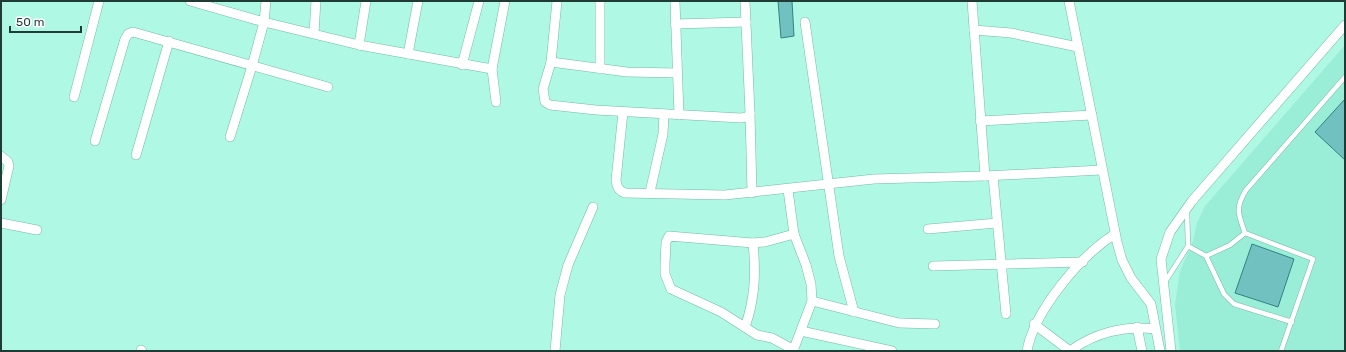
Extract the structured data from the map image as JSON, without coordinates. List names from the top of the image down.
{
  "scale_bar": "50 m"
}
